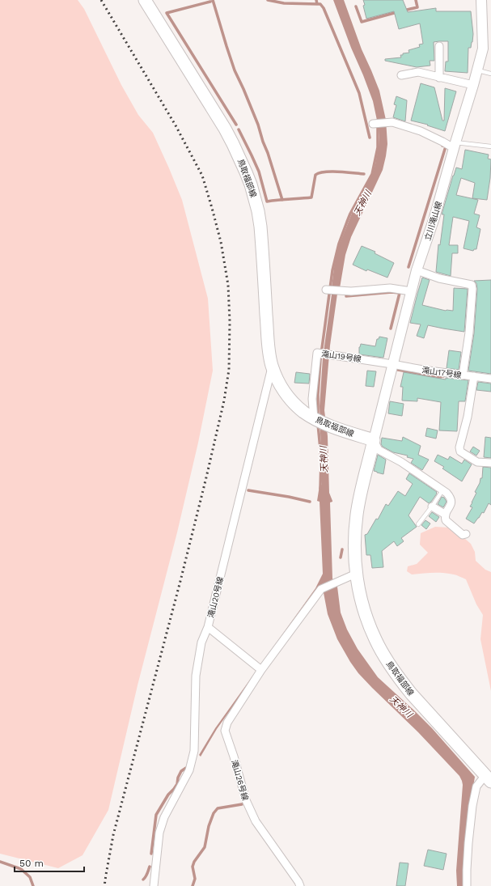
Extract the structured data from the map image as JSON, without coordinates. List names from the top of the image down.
{
  "streets": {
    "main road": ["鳥取福部線"],
    "street": [
      "立川滝山線",
      "滝山19号線",
      "滝山17号線",
      "滝山20号線",
      "滝山26号線"
    ]
  },
  "crossings": [
    ["鳥取福部線", "立川滝山線"],
    ["鳥取福部線", "滝山19号線"],
    ["鳥取福部線", "滝山20号線"],
    ["立川滝山線", "滝山19号線"],
    ["立川滝山線", "滝山17号線"],
    ["滝山19号線", "滝山17号線"],
    ["滝山20号線", "滝山26号線"]
  ],
  "water": ["天神川"],
  "scale_bar": "50 m"
}
